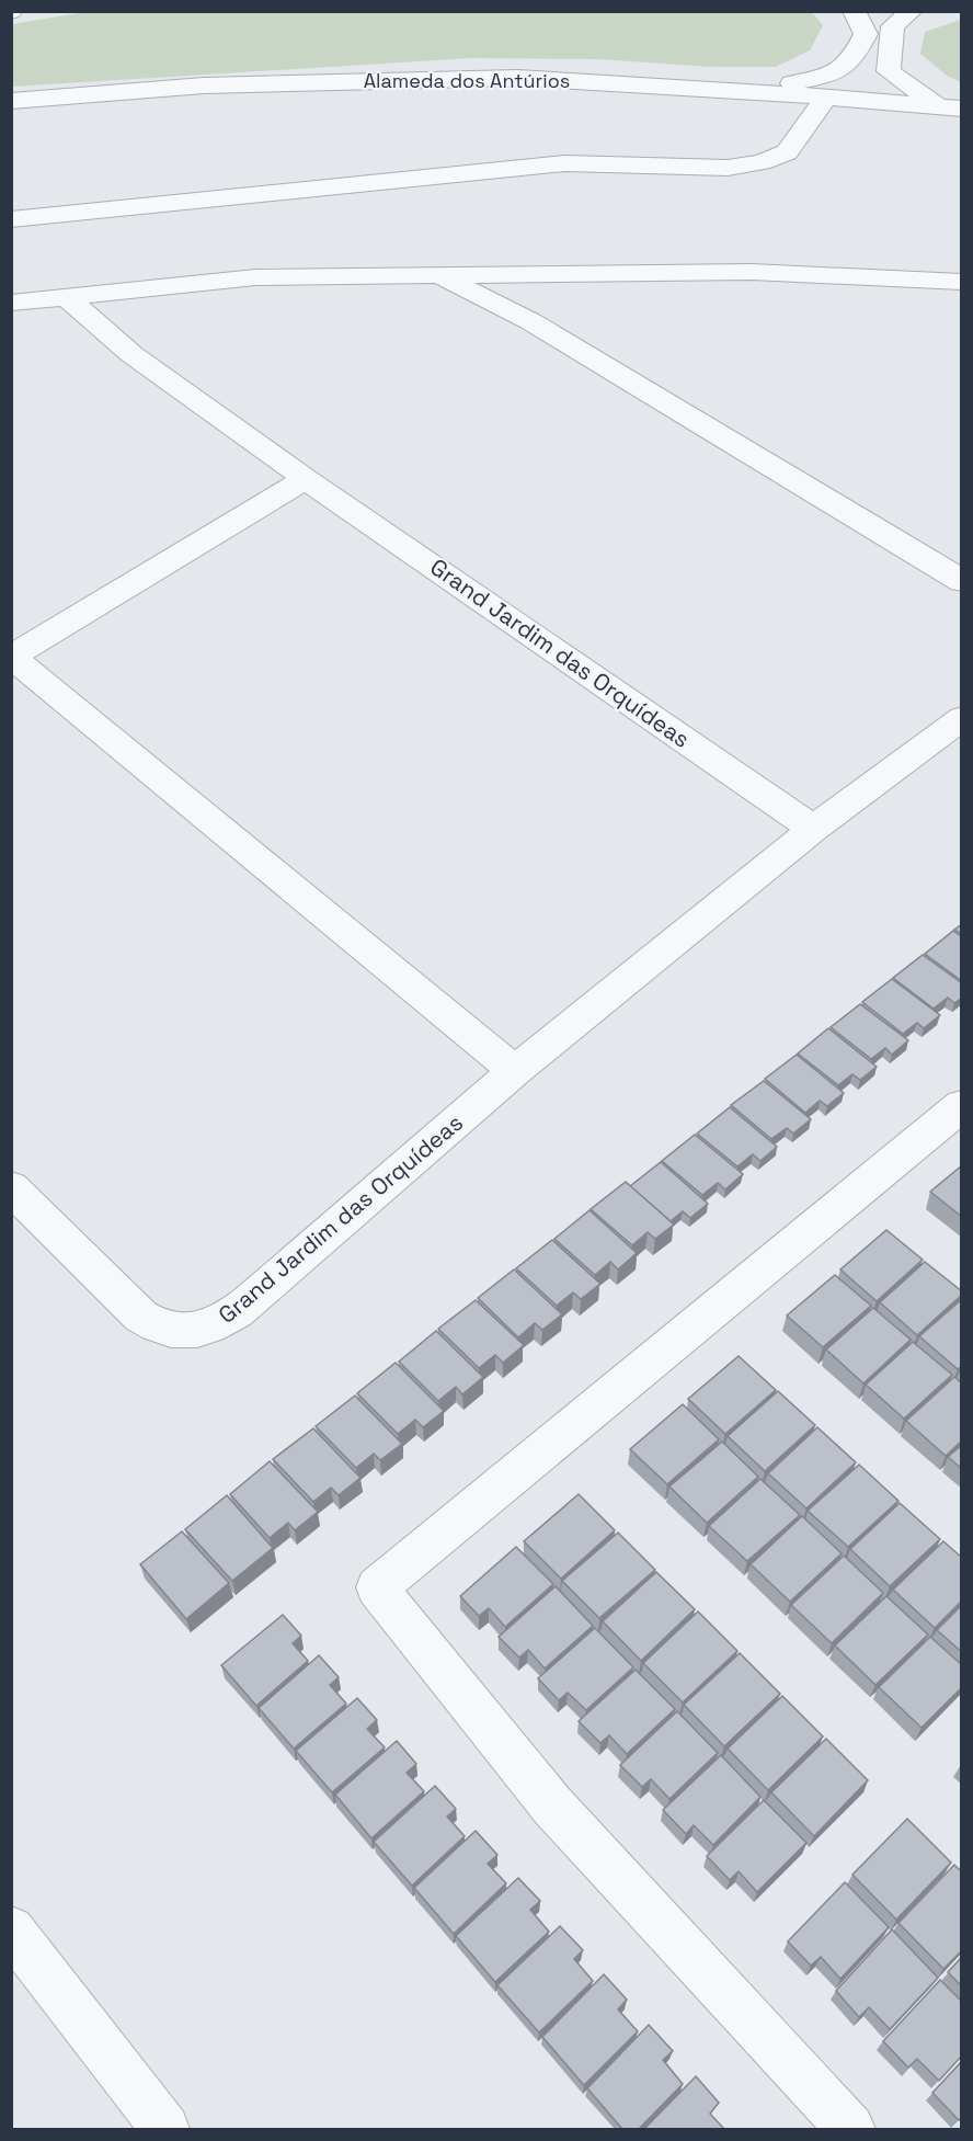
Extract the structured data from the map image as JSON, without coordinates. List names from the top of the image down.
{
  "streets": {
    "street": ["Alameda dos Antúrios", "Grand Jardim das Orquídeas"]
  }
}
